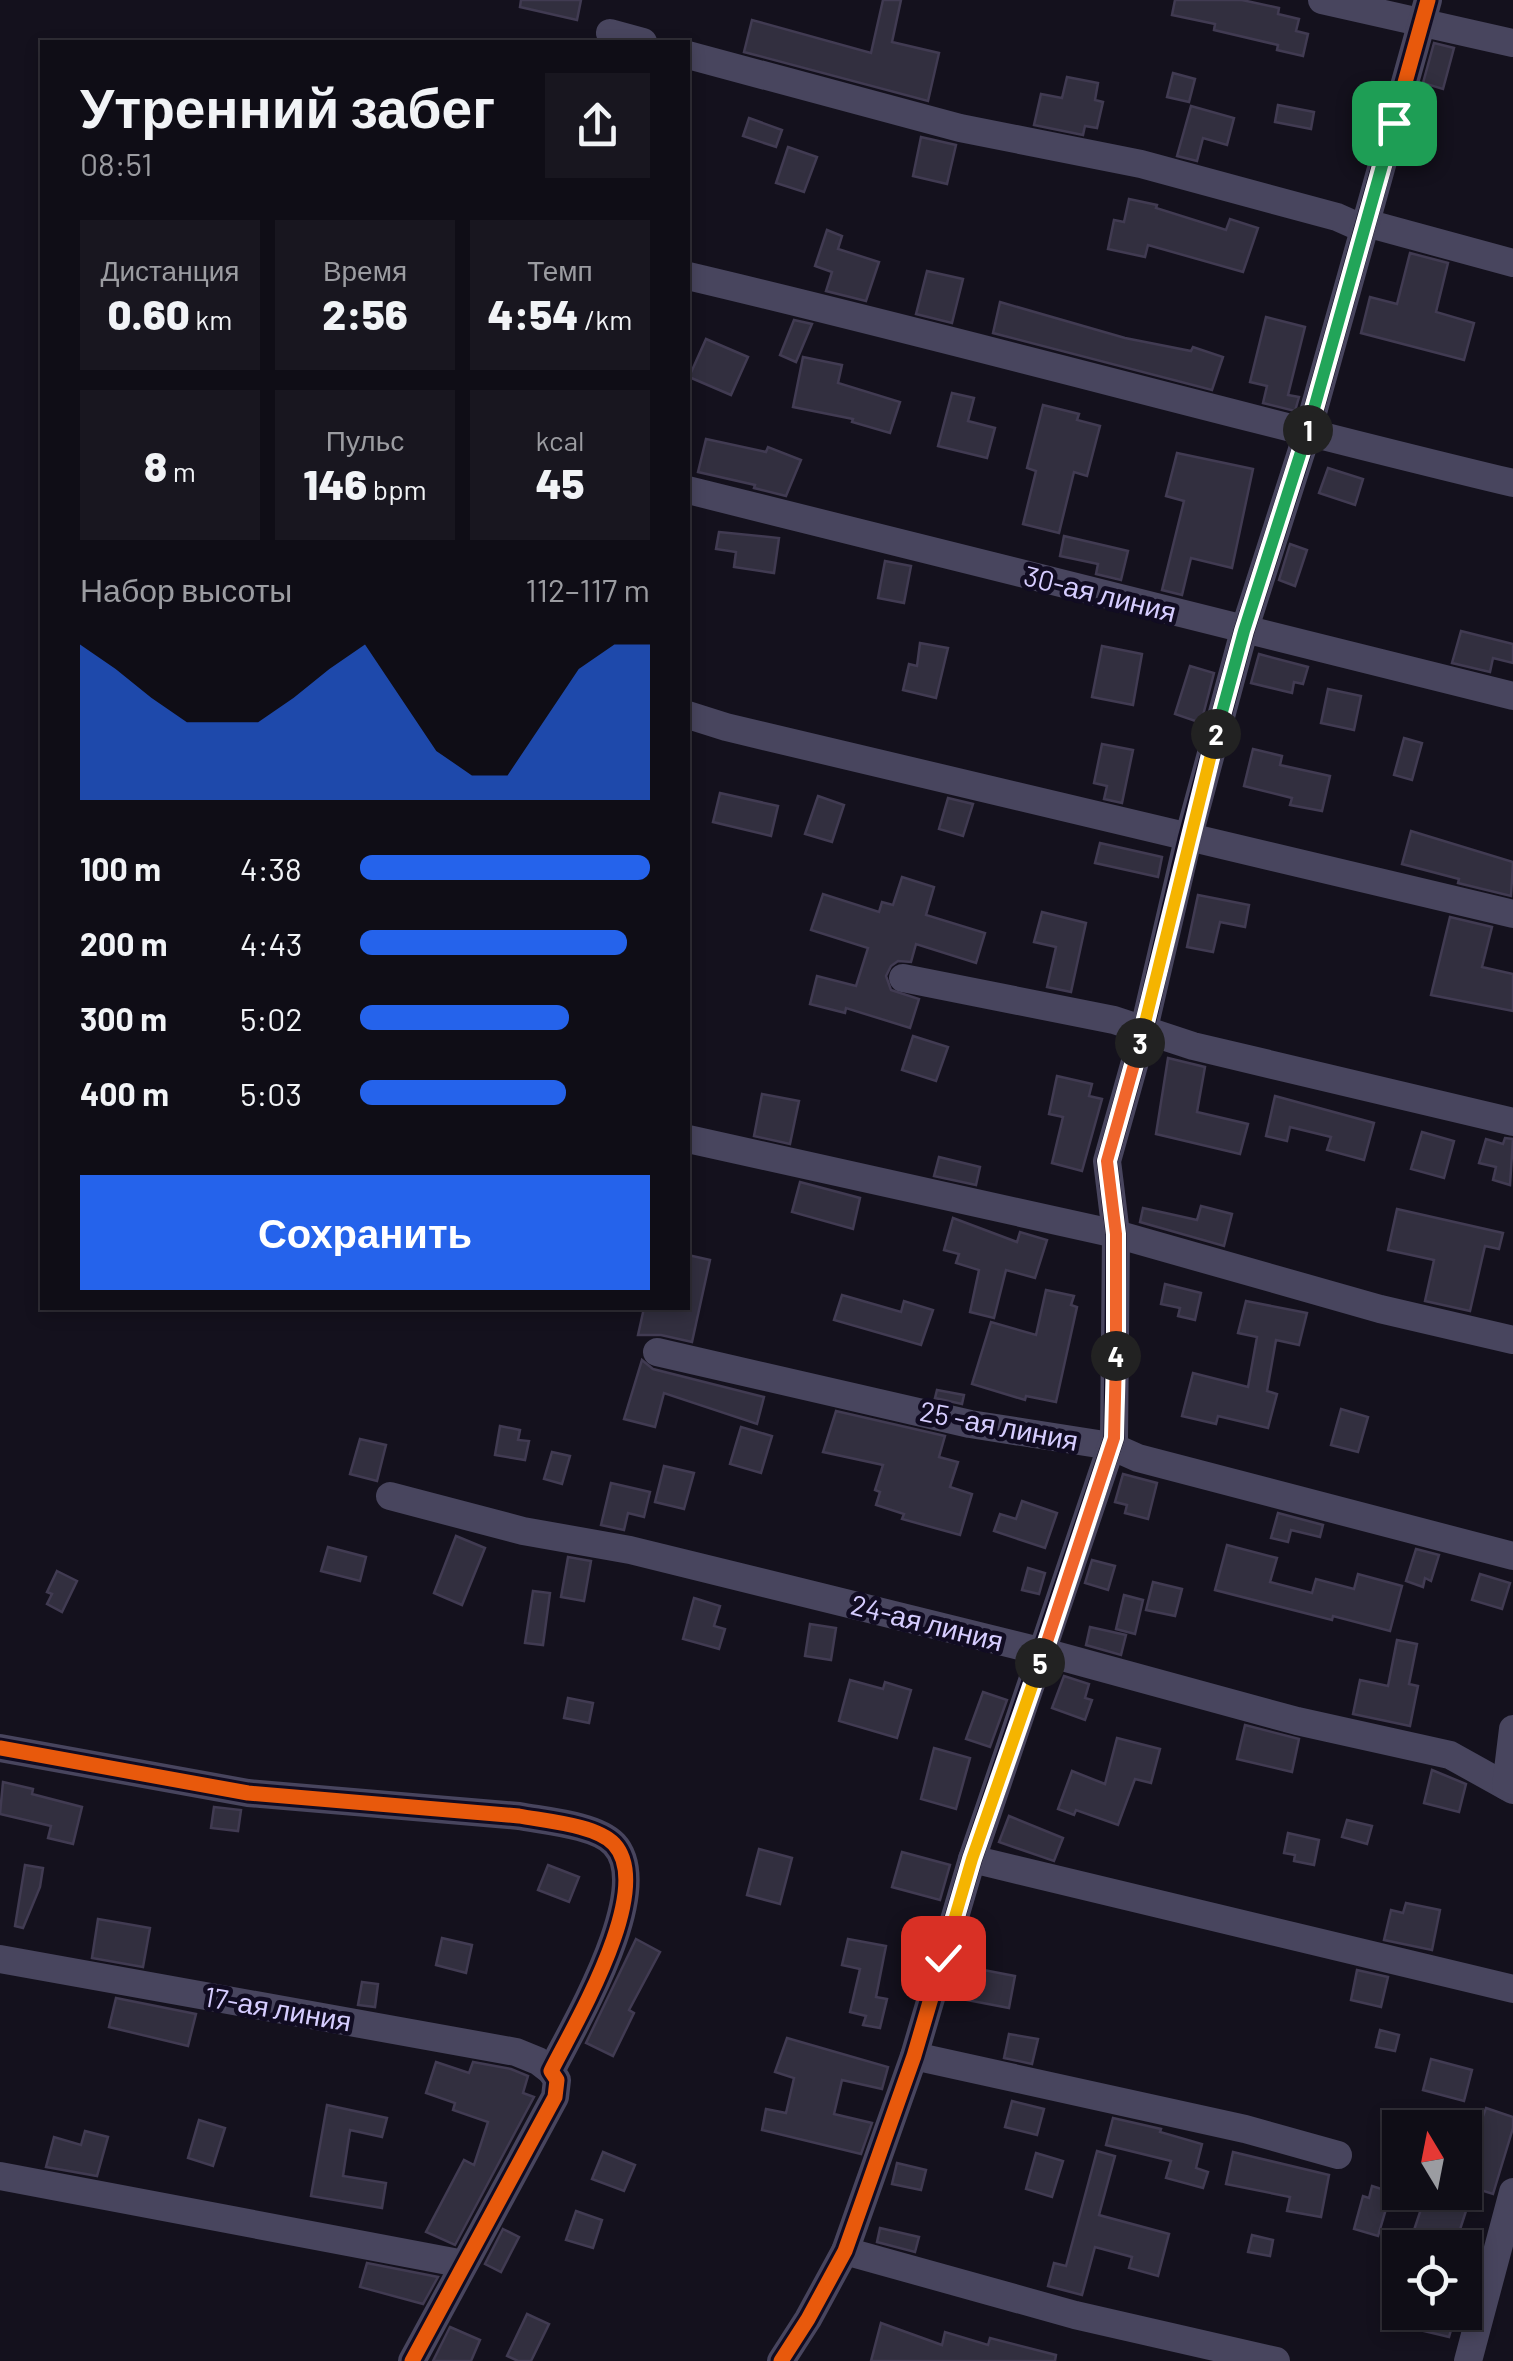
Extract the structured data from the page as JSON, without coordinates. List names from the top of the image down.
{
  "streets": {
    "street": [
      "30-ая линия",
      "25 -ая линия",
      "24-ая линия",
      "17-ая линия"
    ]
  },
  "north": "top",
  "page": {
    "heading": ["Утренний забег", "08:51"],
    "stats": [
      ["Дистанция", "0.60 km"],
      ["Время", "2:56"],
      ["Темп", "4:54 /km"],
      ["8 m"],
      ["Пульс", "146 bpm"],
      ["kcal", "45"]
    ],
    "pins": [
      "1",
      "2",
      "3",
      "4",
      "5"
    ],
    "chart": ["Набор высоты", "112–117 m"],
    "list": [
      {
        "name": "100 m",
        "note": "4:38"
      },
      {
        "name": "200 m",
        "note": "4:43"
      },
      {
        "name": "300 m",
        "note": "5:02"
      },
      {
        "name": "400 m",
        "note": "5:03"
      }
    ],
    "buttons": "Сохранить"
  }
}
